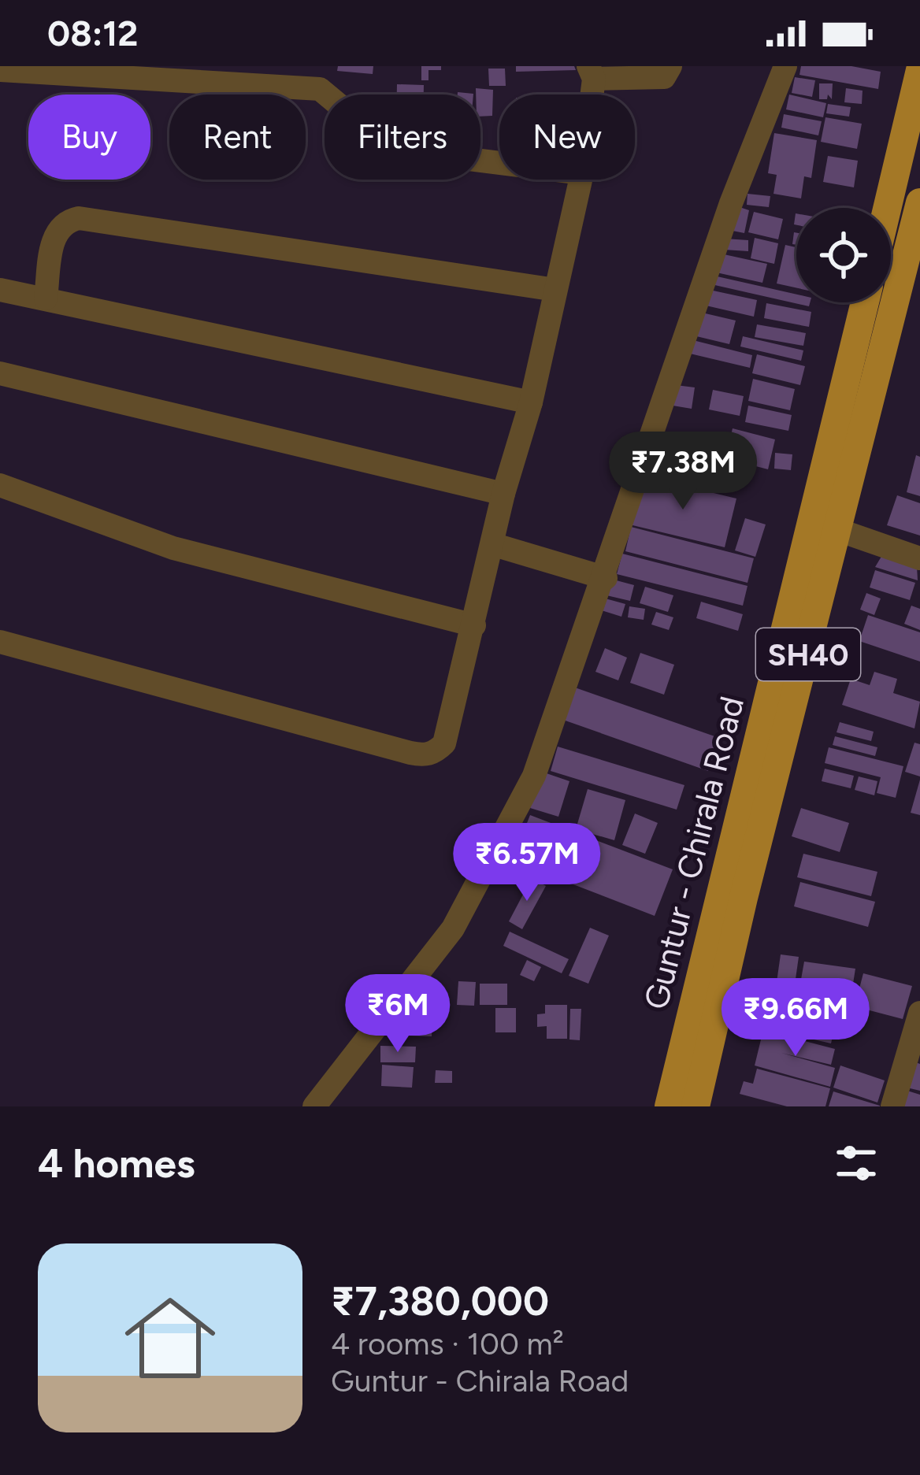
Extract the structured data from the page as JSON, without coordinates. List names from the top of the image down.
{
  "streets": {
    "main road": ["SH40", "Guntur - Chirala Road"]
  },
  "page": {
    "status": "08:12",
    "chip": [
      "Buy",
      "Rent",
      "Filters",
      "New"
    ],
    "price": [
      "₹7.38M",
      "₹6.57M",
      "₹6M",
      "₹9.66M"
    ],
    "heading": "4 homes",
    "list": [
      {
        "name": "₹7,380,000",
        "note": "4 rooms · 100 m² · Guntur - Chirala Road"
      }
    ]
  }
}
